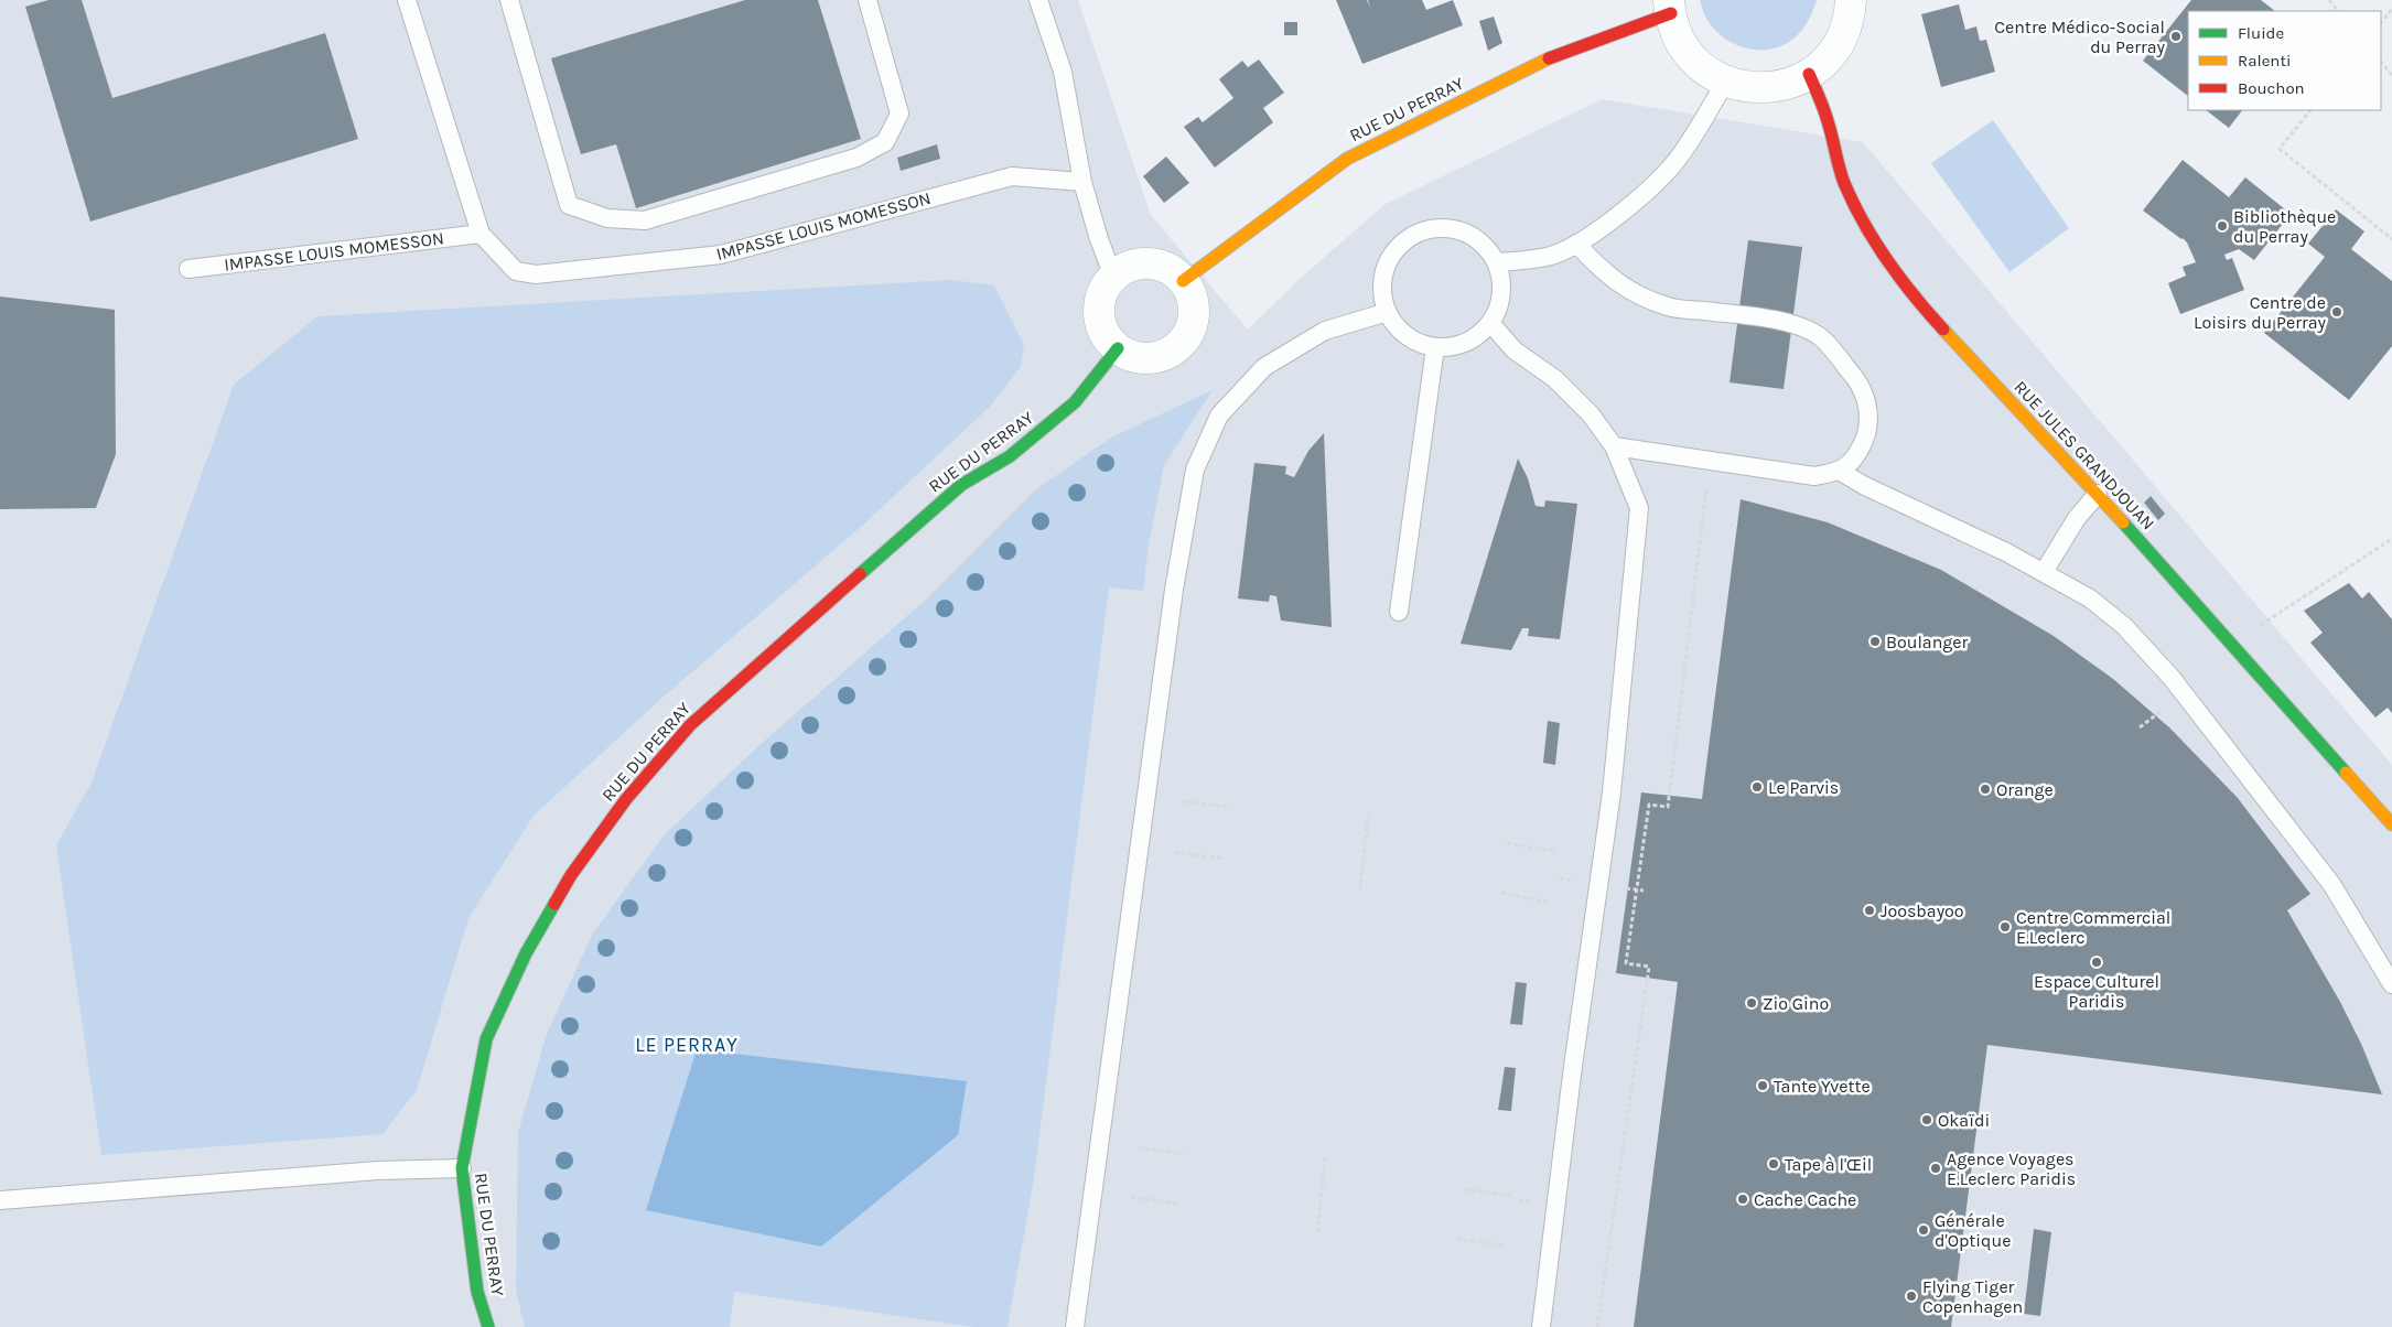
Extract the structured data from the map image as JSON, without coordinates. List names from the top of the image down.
{
  "streets": {
    "street": ["RUE DU PERRAY", "RUE JULES GRANDJOUAN"],
    "lane": ["IMPASSE LOUIS MOMESSON"]
  },
  "districts": ["LE PERRAY"],
  "places": [
    "Centre Médico-Social du Perray",
    "Bibliothèque du Perray",
    "Centre de Loisirs du Perray",
    "Boulanger",
    "Le Parvis",
    "Orange",
    "Joosbayoo",
    "Centre Commercial E.Leclerc",
    "Espace Culturel Paridis",
    "Zio Gino",
    "Tante Yvette",
    "Okaïdi",
    "Tape à l'Œil",
    "Agence Voyages E.Leclerc Paridis",
    "Cache Cache",
    "Générale d'Optique",
    "Flying Tiger Copenhagen"
  ],
  "legend": ["Fluide", "Ralenti", "Bouchon"]
}
